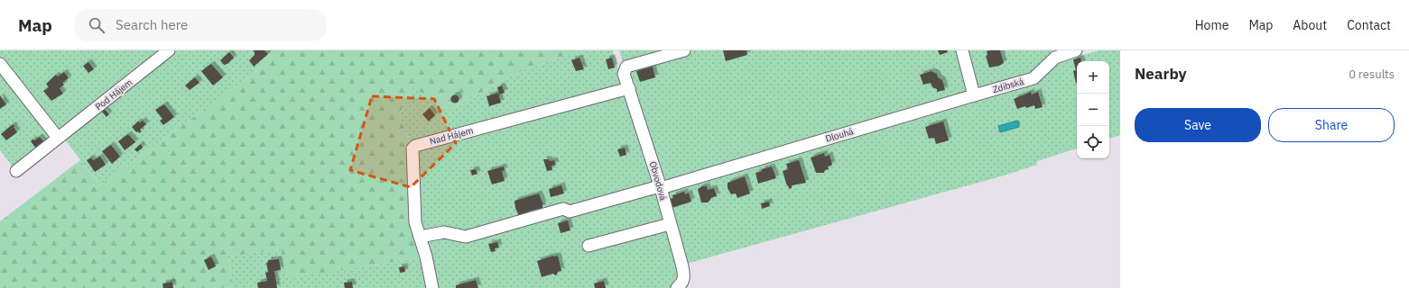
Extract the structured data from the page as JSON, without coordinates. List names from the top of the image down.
{
  "streets": {
    "street": [
      "Zdibská",
      "Pod Hájem",
      "Dlouhá",
      "Nad Hájem",
      "Obvodová"
    ]
  },
  "crossings": [
    ["Zdibská", "Dlouhá"],
    ["Dlouhá", "Nad Hájem"],
    ["Dlouhá", "Obvodová"],
    ["Nad Hájem", "Obvodová"]
  ],
  "page": {
    "header": "Map",
    "search": "Search here",
    "nav": [
      "Home",
      "Map",
      "About",
      "Contact"
    ],
    "heading": ["Nearby", "0 results"],
    "map_buttons": ["+", "−"],
    "buttons": ["Save", "Share"]
  }
}
